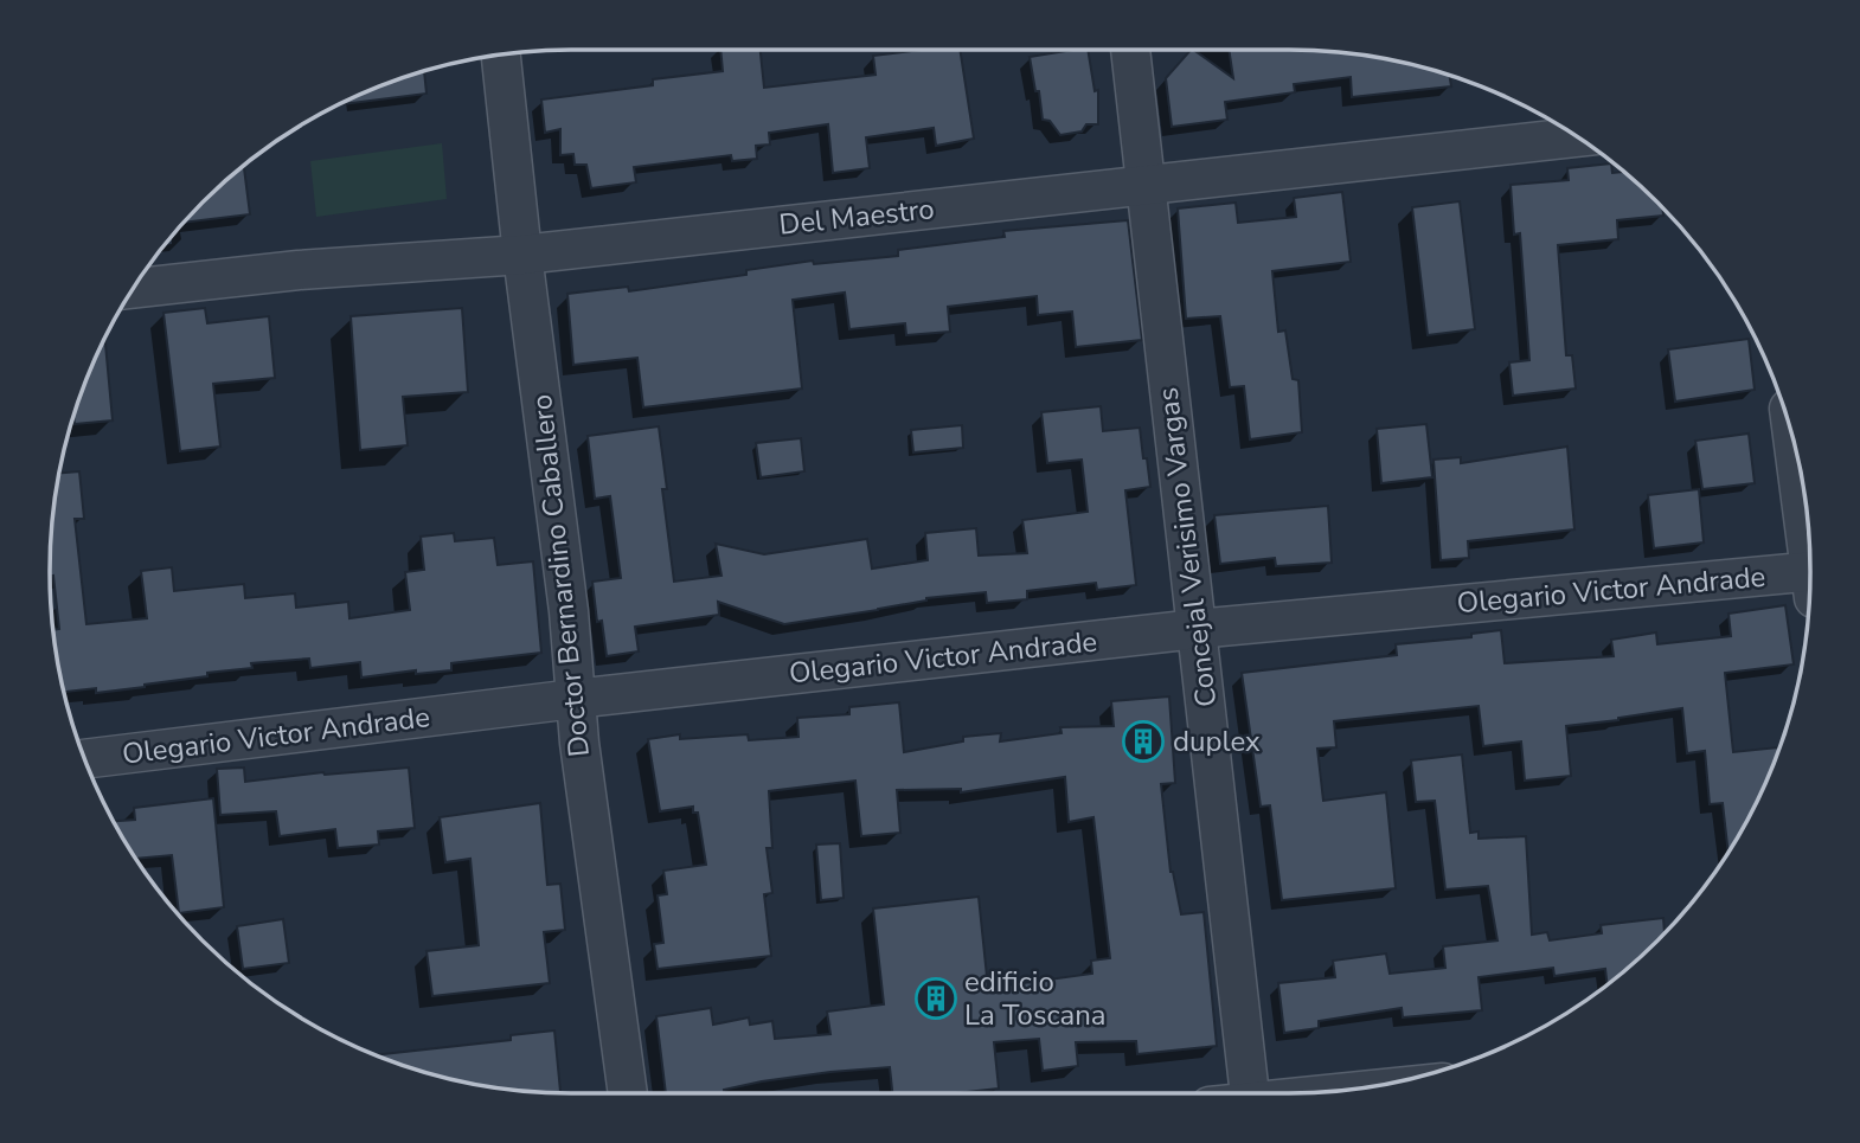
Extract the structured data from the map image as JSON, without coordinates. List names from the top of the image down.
{
  "streets": {
    "street": [
      "Del Maestro",
      "Concejal Verisimo Vargas",
      "Doctor Bernardino Caballero",
      "Olegario Victor Andrade"
    ]
  },
  "crossings": [
    ["Del Maestro", "Concejal Verisimo Vargas"],
    ["Del Maestro", "Doctor Bernardino Caballero"],
    ["Concejal Verisimo Vargas", "Olegario Victor Andrade"],
    ["Doctor Bernardino Caballero", "Olegario Victor Andrade"]
  ],
  "places": {
    "building": ["duplex", "edificio La Toscana"]
  }
}
